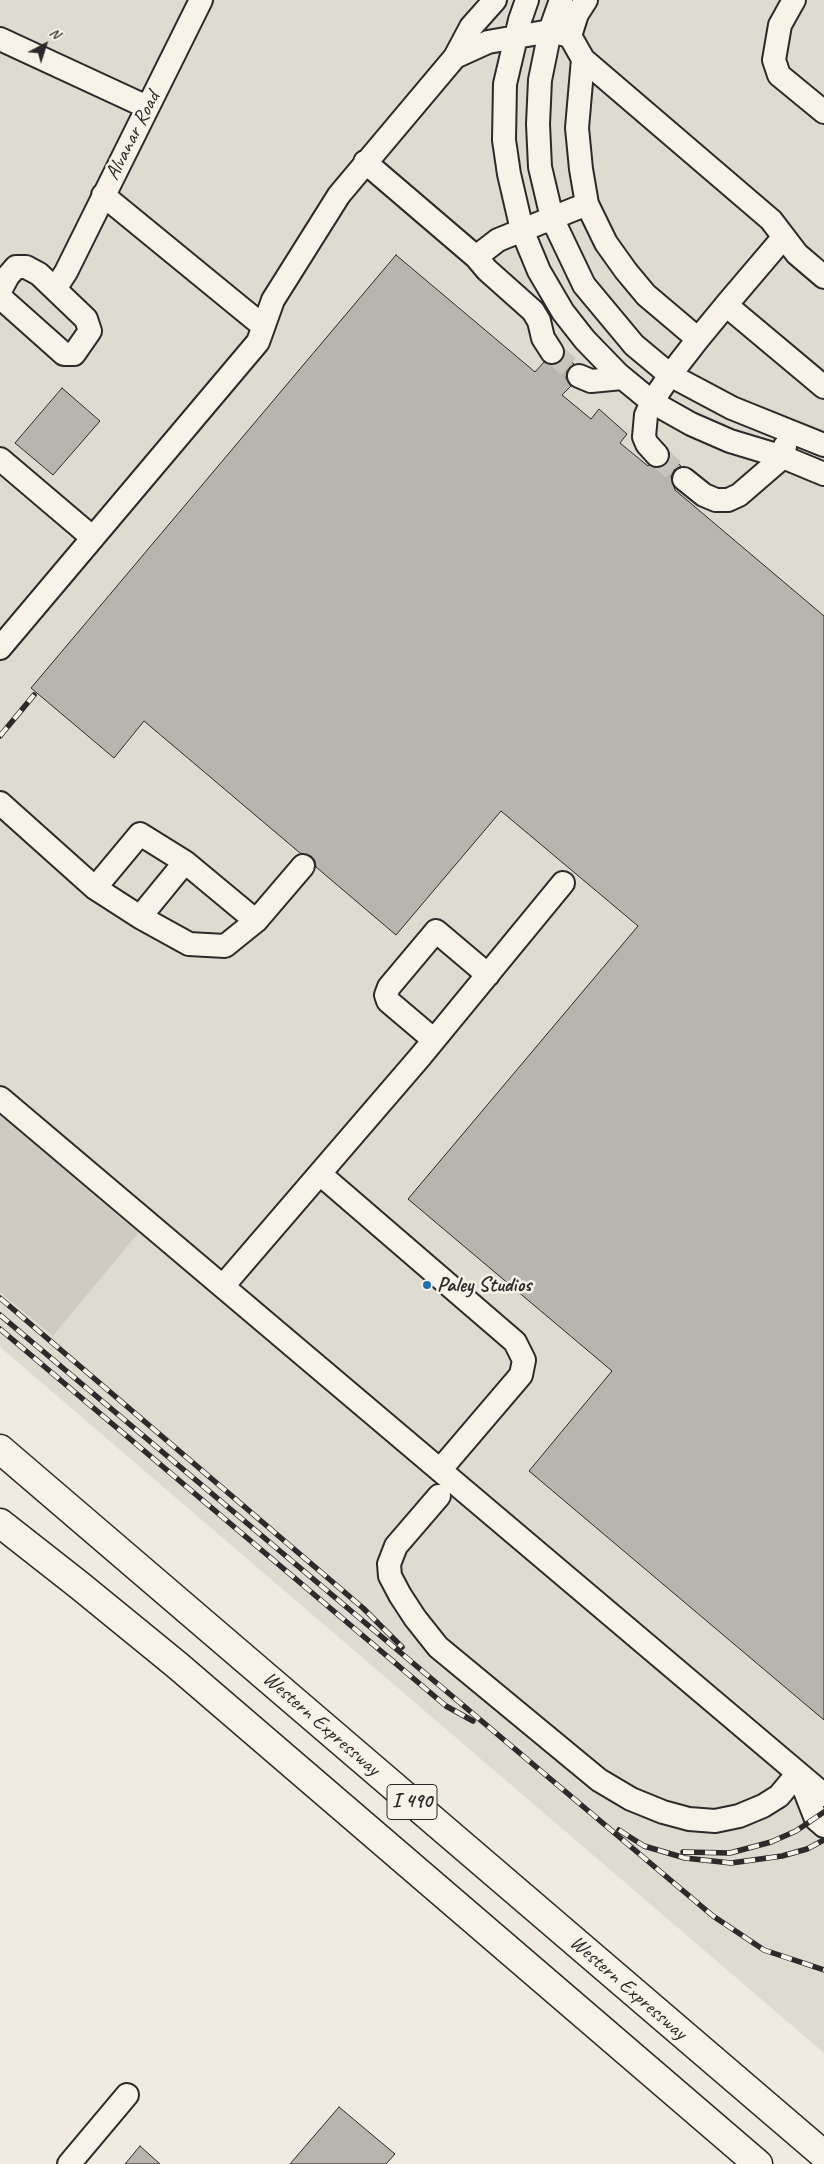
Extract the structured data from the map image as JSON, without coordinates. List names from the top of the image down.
{
  "streets": {
    "highway": ["Western Expressway", "I 490"],
    "street": ["Alvanar Road"]
  },
  "places": ["Paley Studios"],
  "north": "top right"
}
